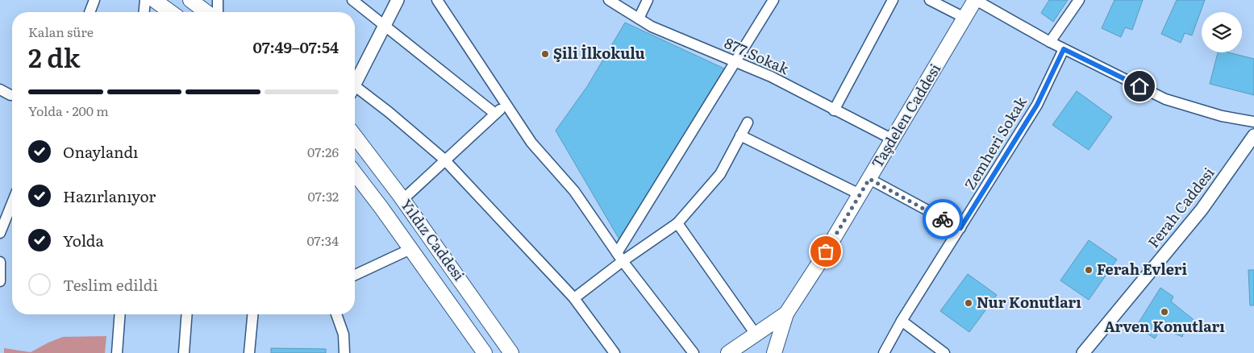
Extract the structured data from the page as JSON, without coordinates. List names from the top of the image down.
{
  "streets": {
    "main road": ["Taşdelen Caddesi", "Yıldız Caddesi"],
    "street": ["877.Sokak", "Zemheri Sokak", "Ferah Caddesi"]
  },
  "crossings": [
    ["877.Sokak", "Taşdelen Caddesi"]
  ],
  "places": [
    "Şili İlkokulu",
    "Ferah Evleri",
    "Nur Konutları",
    "Arven Konutları"
  ],
  "page": {
    "heading": ["2 dk", "Kalan süre", "07:49–07:54"],
    "bar": "Yolda · 200 m",
    "list": [
      ["Onaylandı", "07:26"],
      ["Hazırlanıyor", "07:32"],
      ["Yolda", "07:34"],
      "Teslim edildi"
    ]
  }
}
